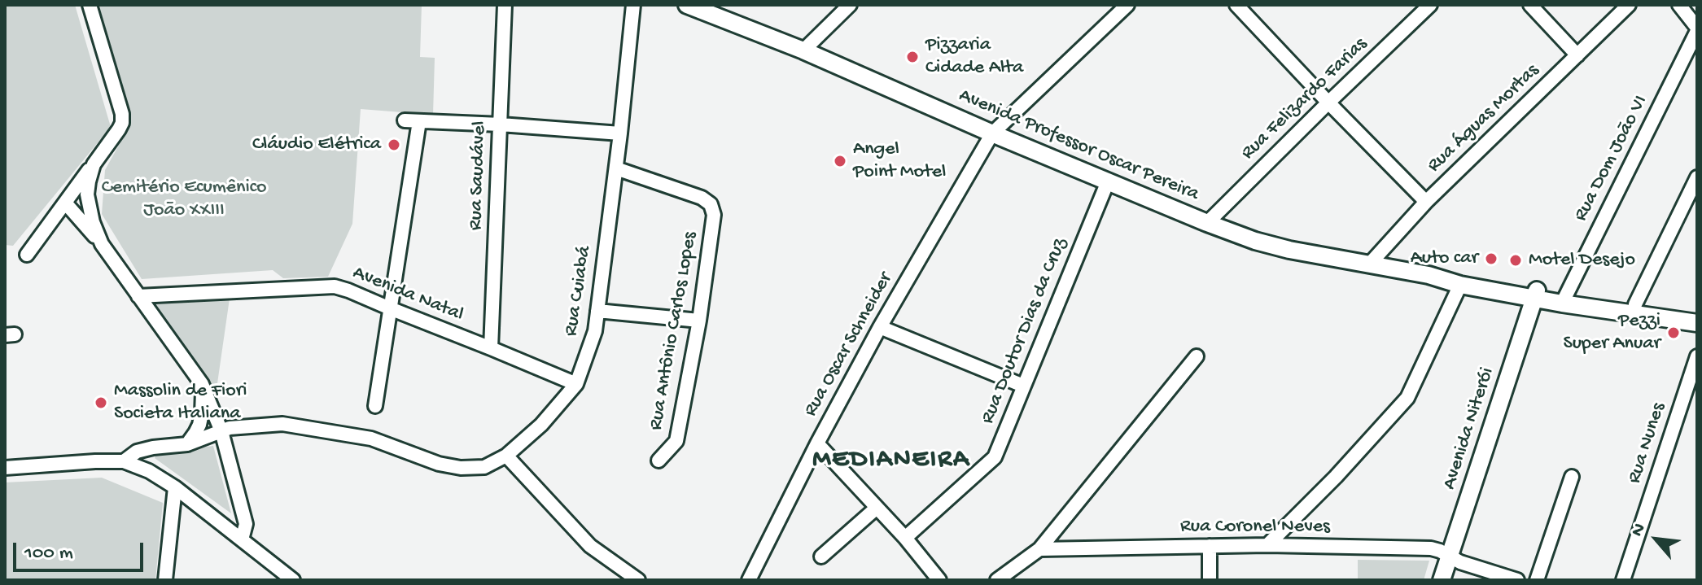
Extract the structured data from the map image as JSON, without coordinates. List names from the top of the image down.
{
  "streets": {
    "main road": ["Avenida Professor Oscar Pereira", "Avenida Niterói"],
    "street": [
      "Rua Felizardo Farias",
      "Rua Águas Mortas",
      "Rua Dom João VI",
      "Rua Saudável",
      "Rua Cuiabá",
      "Avenida Natal",
      "Rua Antônio Carlos Lopes",
      "Rua Doutor Dias da Cruz",
      "Rua Oscar Schneider",
      "Rua Nunes",
      "Rua Coronel Neves"
    ]
  },
  "crossings": [
    ["Rua Felizardo Farias", "Avenida Professor Oscar Pereira"],
    ["Rua Águas Mortas", "Avenida Professor Oscar Pereira"],
    ["Avenida Professor Oscar Pereira", "Rua Dom João VI"],
    ["Avenida Professor Oscar Pereira", "Rua Doutor Dias da Cruz"],
    ["Avenida Professor Oscar Pereira", "Rua Oscar Schneider"],
    ["Avenida Professor Oscar Pereira", "Avenida Niterói"],
    ["Rua Saudável", "Avenida Natal"],
    ["Rua Cuiabá", "Avenida Natal"],
    ["Rua Cuiabá", "Rua Antônio Carlos Lopes"],
    ["Avenida Niterói", "Rua Coronel Neves"]
  ],
  "districts": ["MEDIANEIRA"],
  "parks": ["Cemitério Ecumênico João XXIII"],
  "places": [
    "Pizzaria Cidade Alta",
    "Cláudio Elétrica",
    "Angel Point Motel",
    "Auto car",
    "Motel Desejo",
    "Pezzi Super Anuar",
    "Massolin de Fiori Societa Italiana"
  ],
  "scale_bar": "100 m",
  "north": "top left"
}
